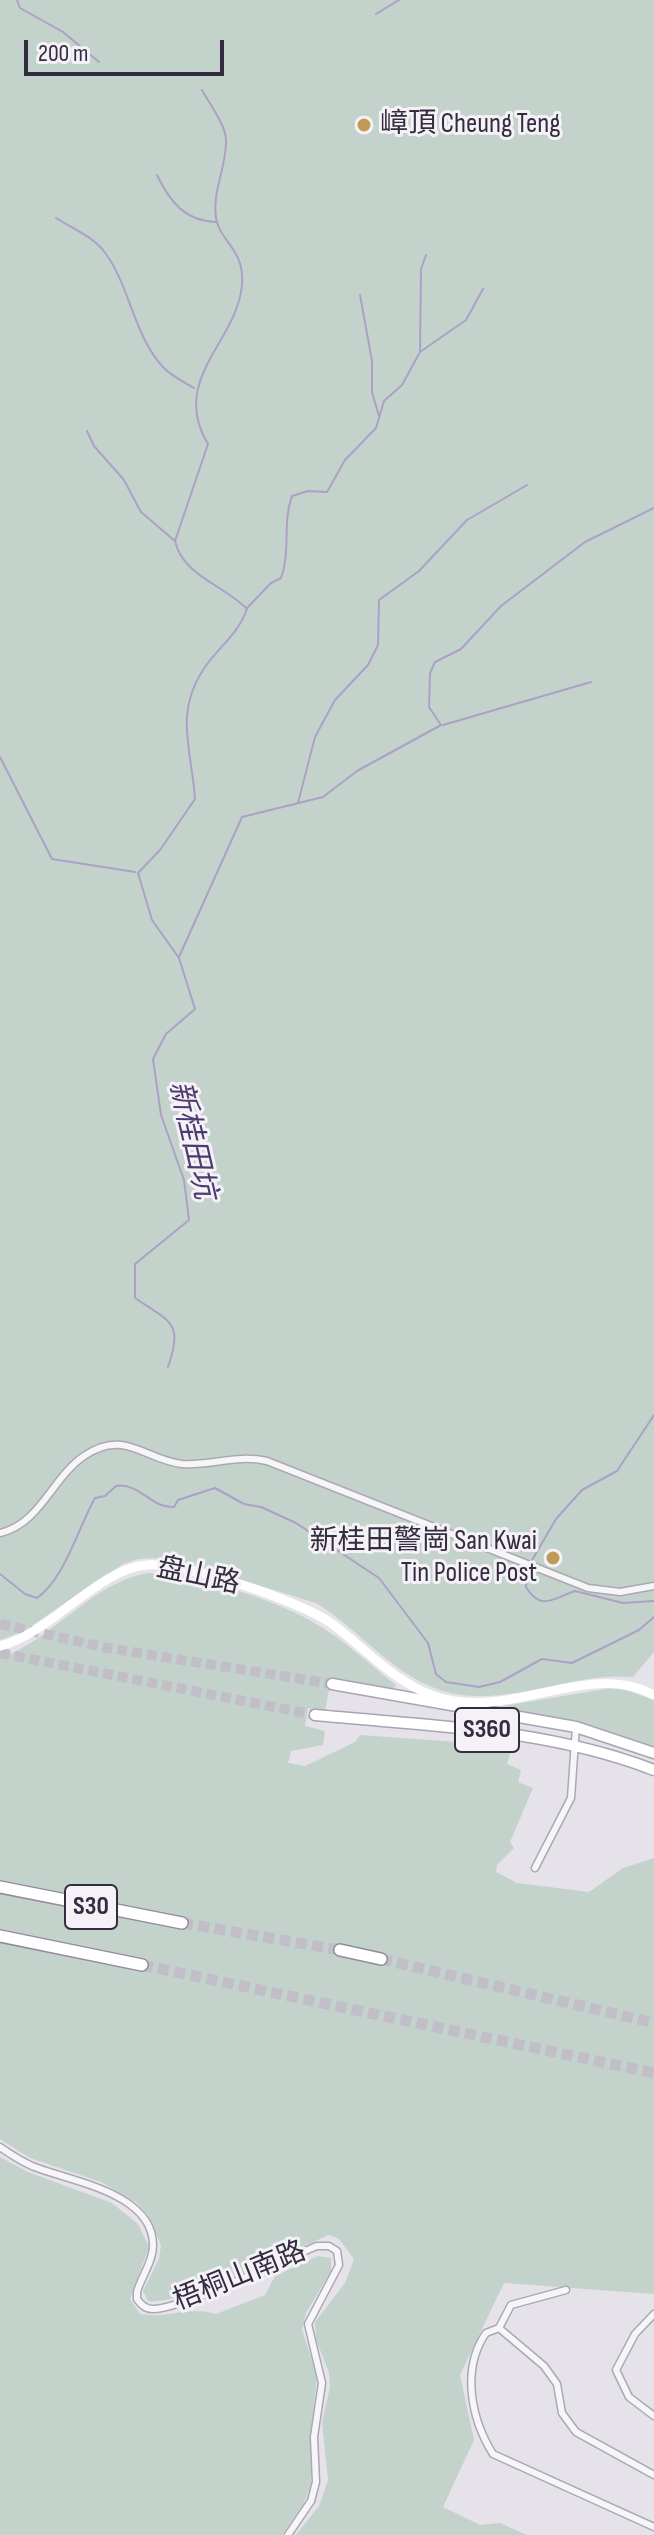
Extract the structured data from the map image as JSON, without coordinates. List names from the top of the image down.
{
  "streets": {
    "highway": ["S30"],
    "main road": ["盘山路", "S360"],
    "street": ["梧桐山南路"]
  },
  "water": ["新桂田坑"],
  "places": ["嶂頂 Cheung Teng", "新桂田警崗 San Kwai Tin Police Post"],
  "scale_bar": "200 m"
}
